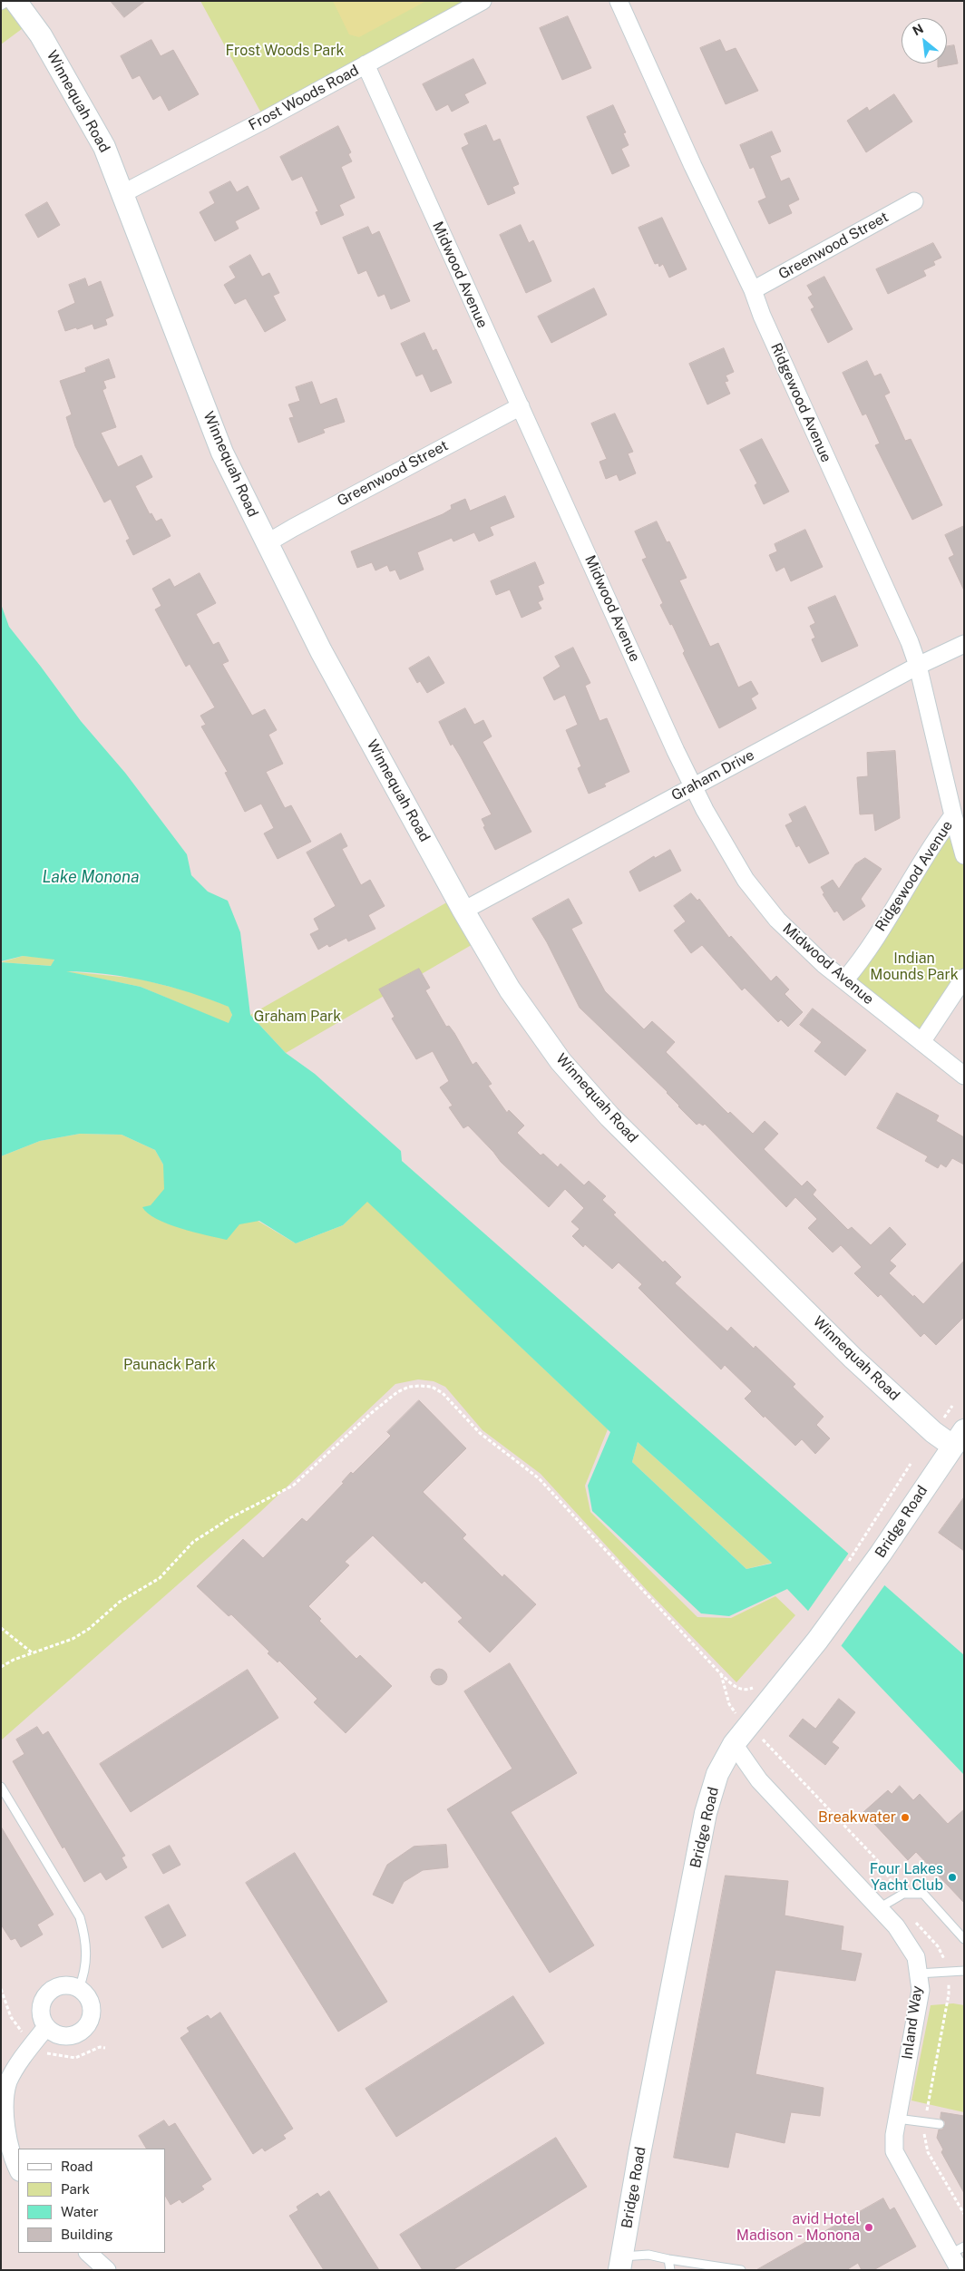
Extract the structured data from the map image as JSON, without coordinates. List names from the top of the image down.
{
  "streets": {
    "street": [
      "Frost Woods Road",
      "Winnequah Road",
      "Greenwood Street",
      "Midwood Avenue",
      "Ridgewood Avenue",
      "Graham Drive",
      "Bridge Road",
      "Inland Way"
    ]
  },
  "crossings": [
    ["Frost Woods Road", "Winnequah Road"],
    ["Frost Woods Road", "Midwood Avenue"],
    ["Winnequah Road", "Greenwood Street"],
    ["Winnequah Road", "Graham Drive"],
    ["Winnequah Road", "Bridge Road"],
    ["Greenwood Street", "Midwood Avenue"],
    ["Greenwood Street", "Ridgewood Avenue"],
    ["Midwood Avenue", "Ridgewood Avenue"],
    ["Midwood Avenue", "Graham Drive"],
    ["Ridgewood Avenue", "Graham Drive"],
    ["Bridge Road", "Inland Way"]
  ],
  "water": ["Lake Monona"],
  "parks": [
    "Frost Woods Park",
    "Indian Mounds Park",
    "Graham Park",
    "Paunack Park"
  ],
  "places": ["Breakwater", "Four Lakes Yacht Club", "avid Hotel Madison - Monona"],
  "legend": [
    "Road",
    "Park",
    "Water",
    "Building"
  ],
  "north": "top left"
}
